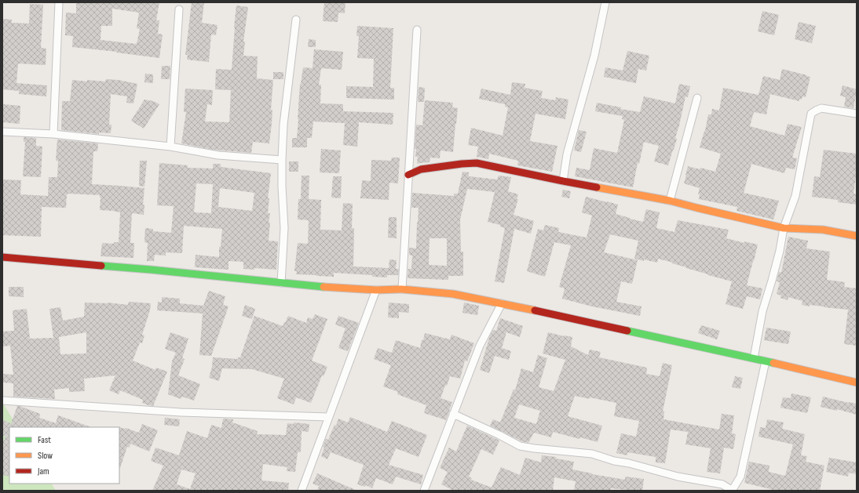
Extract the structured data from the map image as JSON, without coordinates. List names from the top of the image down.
{
  "legend": ["Fast", "Slow", "Jam"]
}
